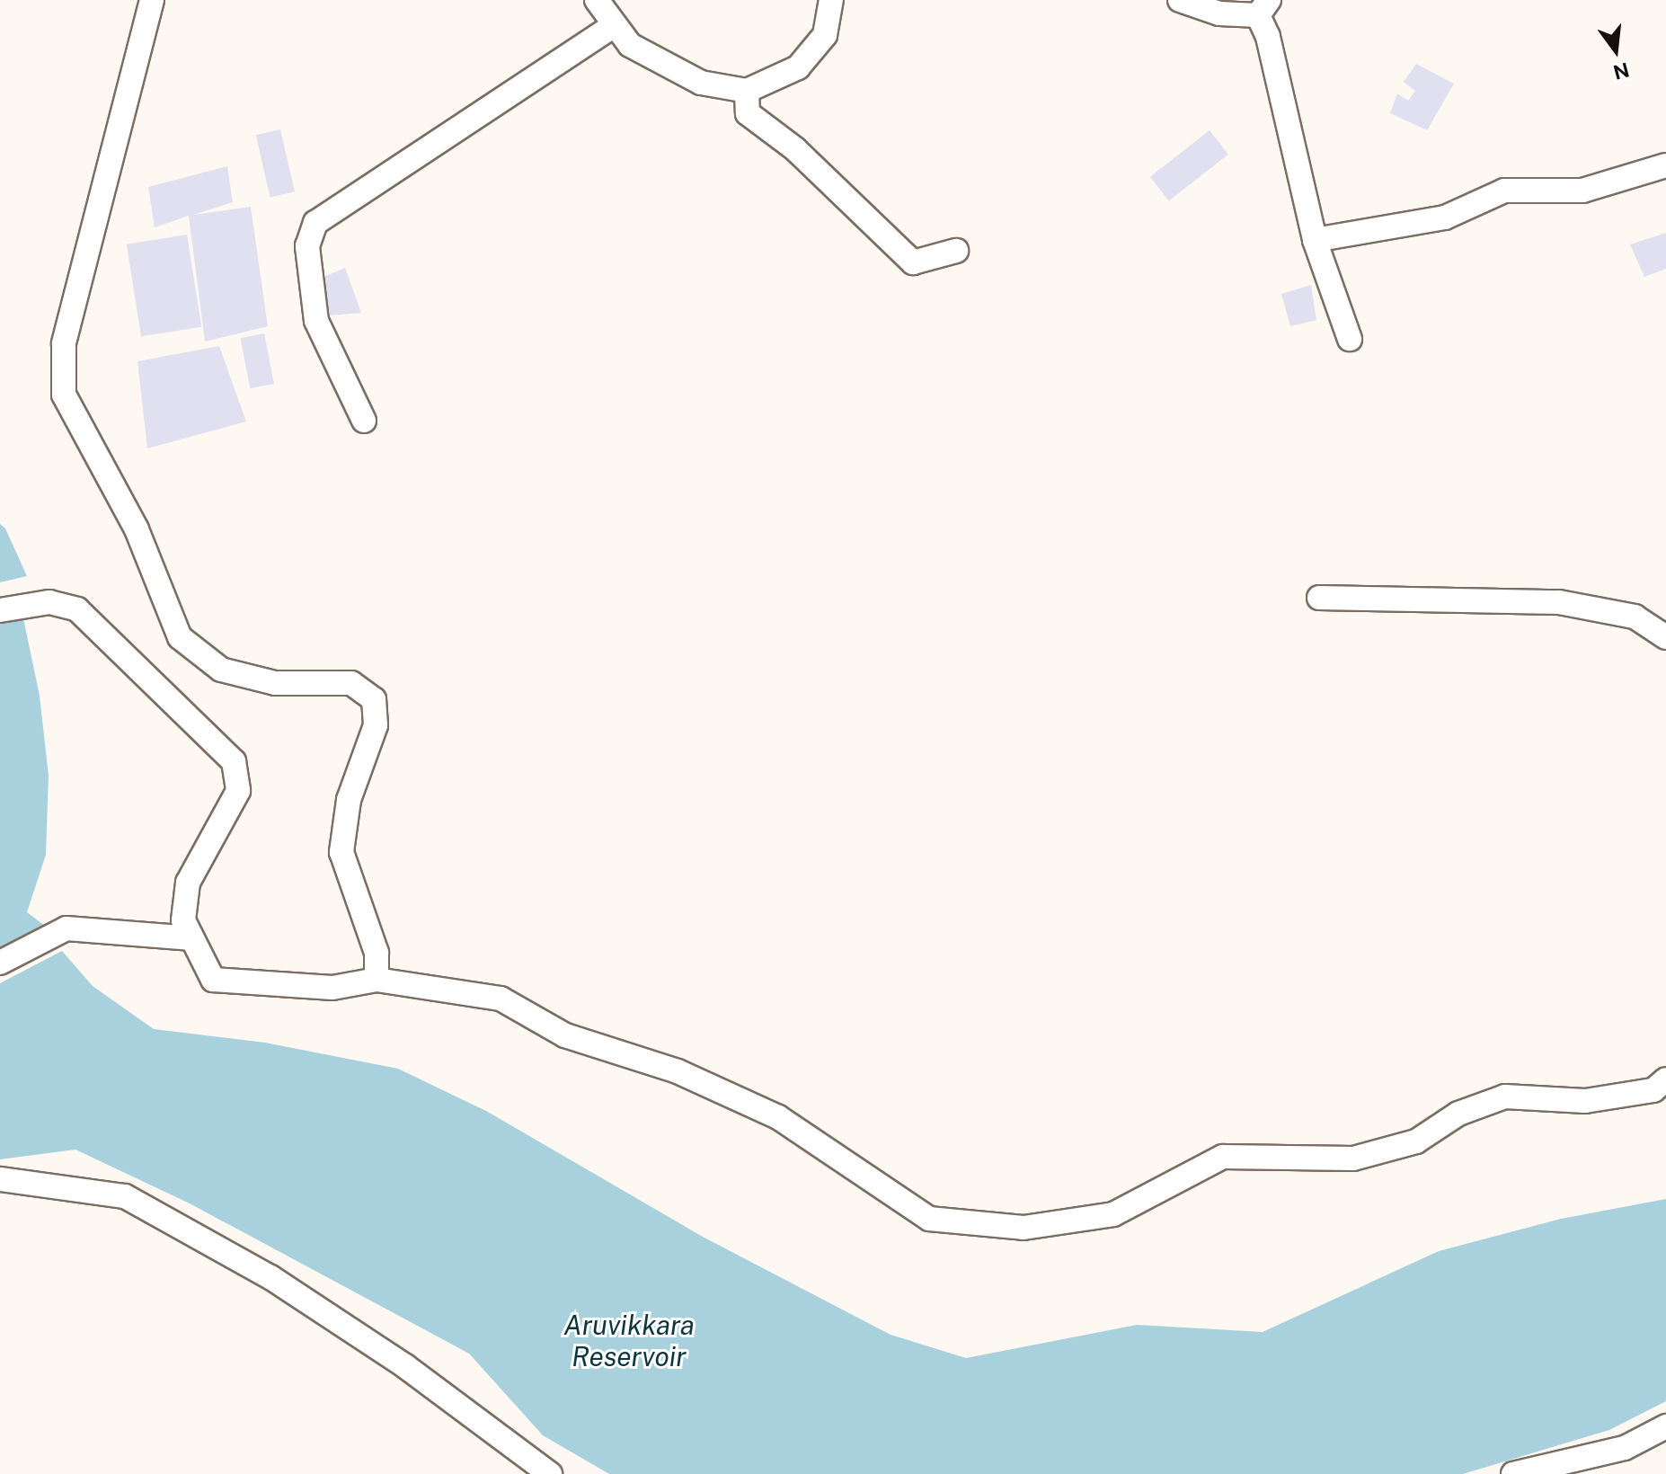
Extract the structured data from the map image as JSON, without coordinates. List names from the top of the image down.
{
  "water": ["Aruvikkara Reservoir"],
  "north": "bottom"
}
